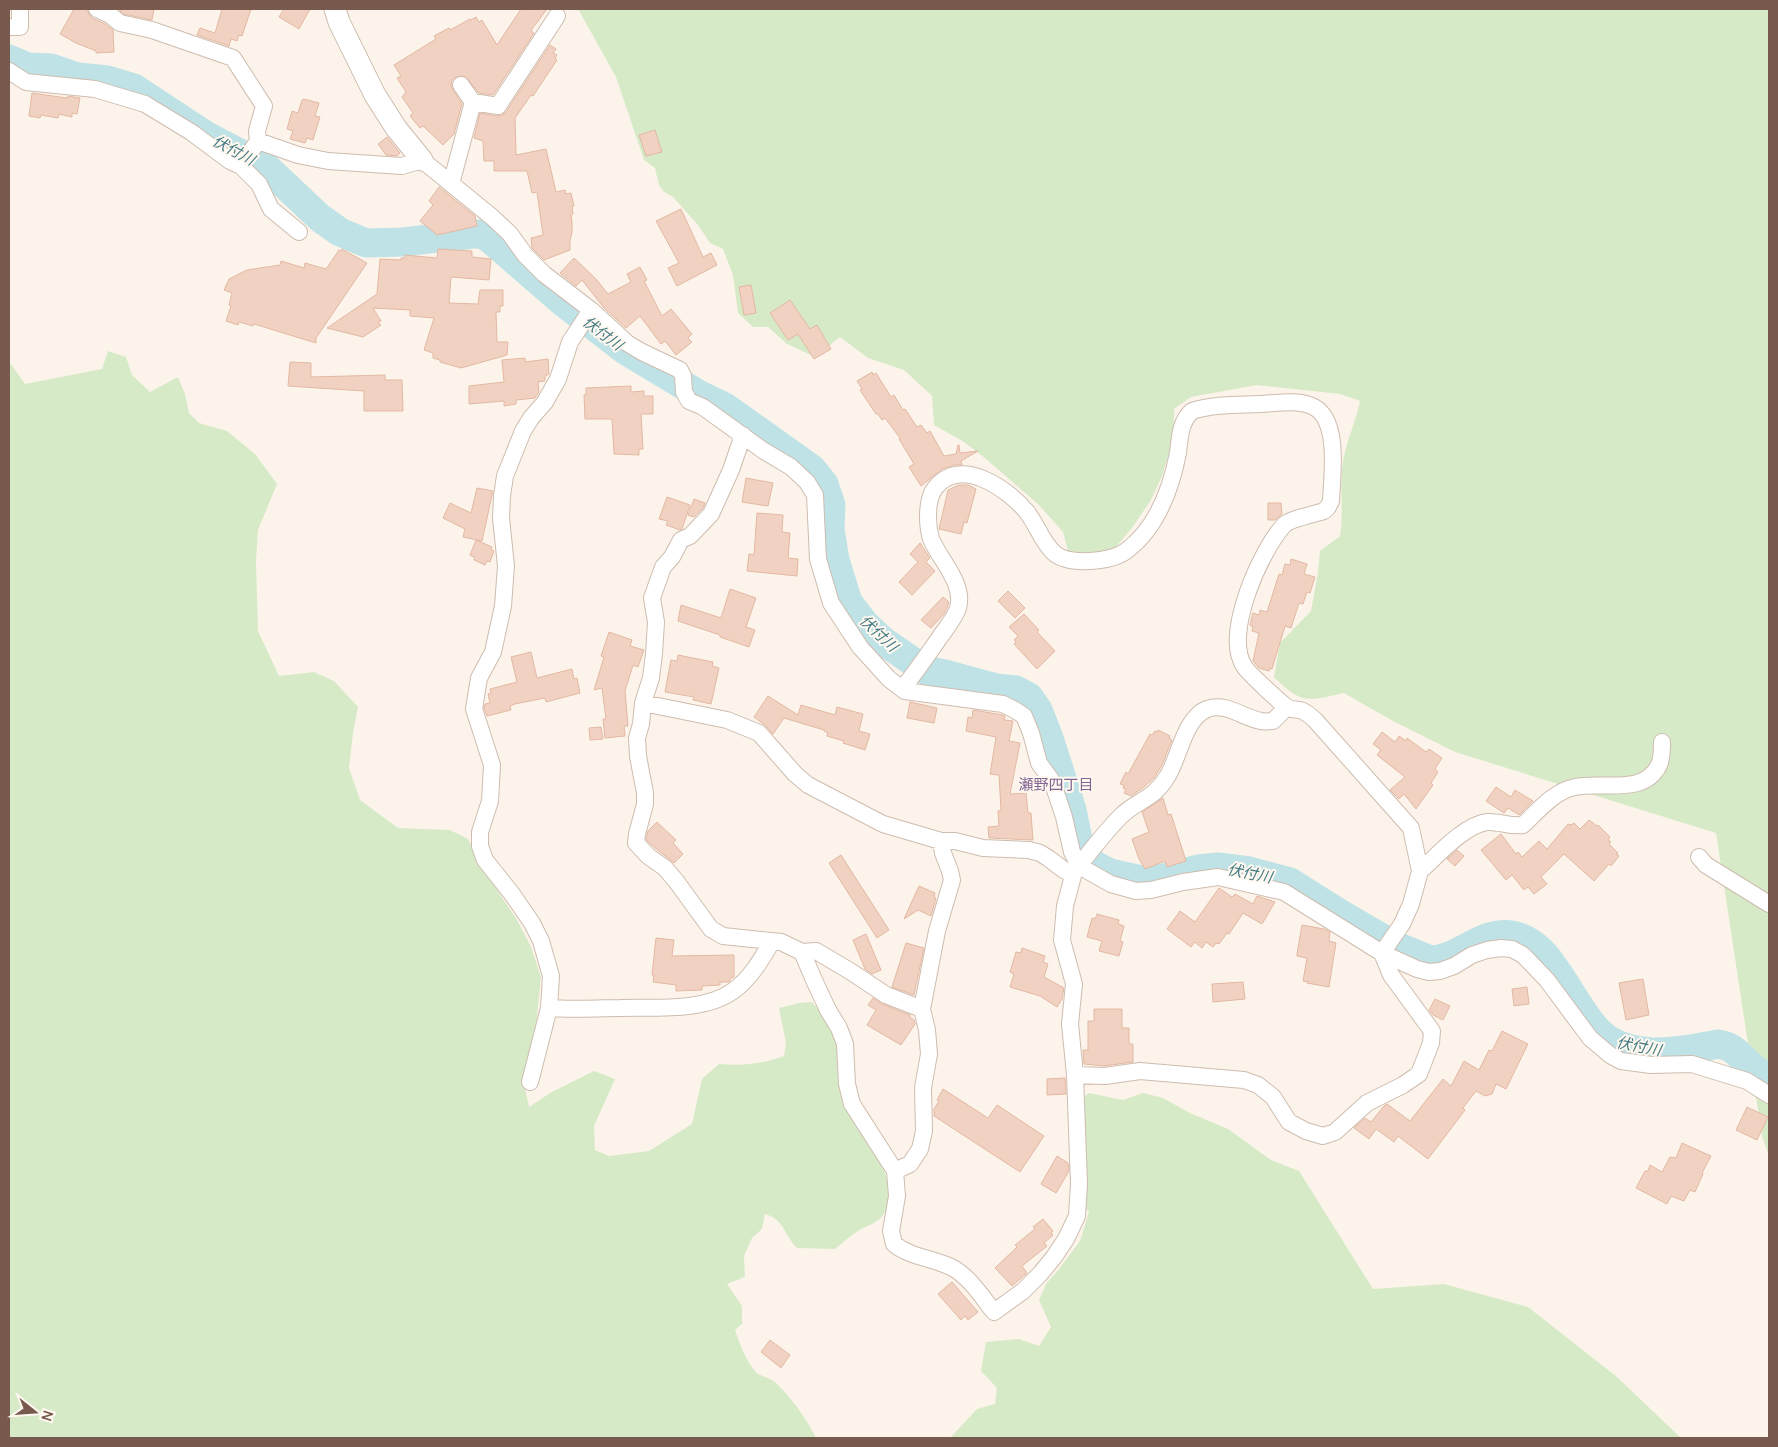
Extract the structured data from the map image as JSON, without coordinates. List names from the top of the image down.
{
  "districts": ["瀬野四丁目"],
  "water": ["伏付川"],
  "north": "right"
}
